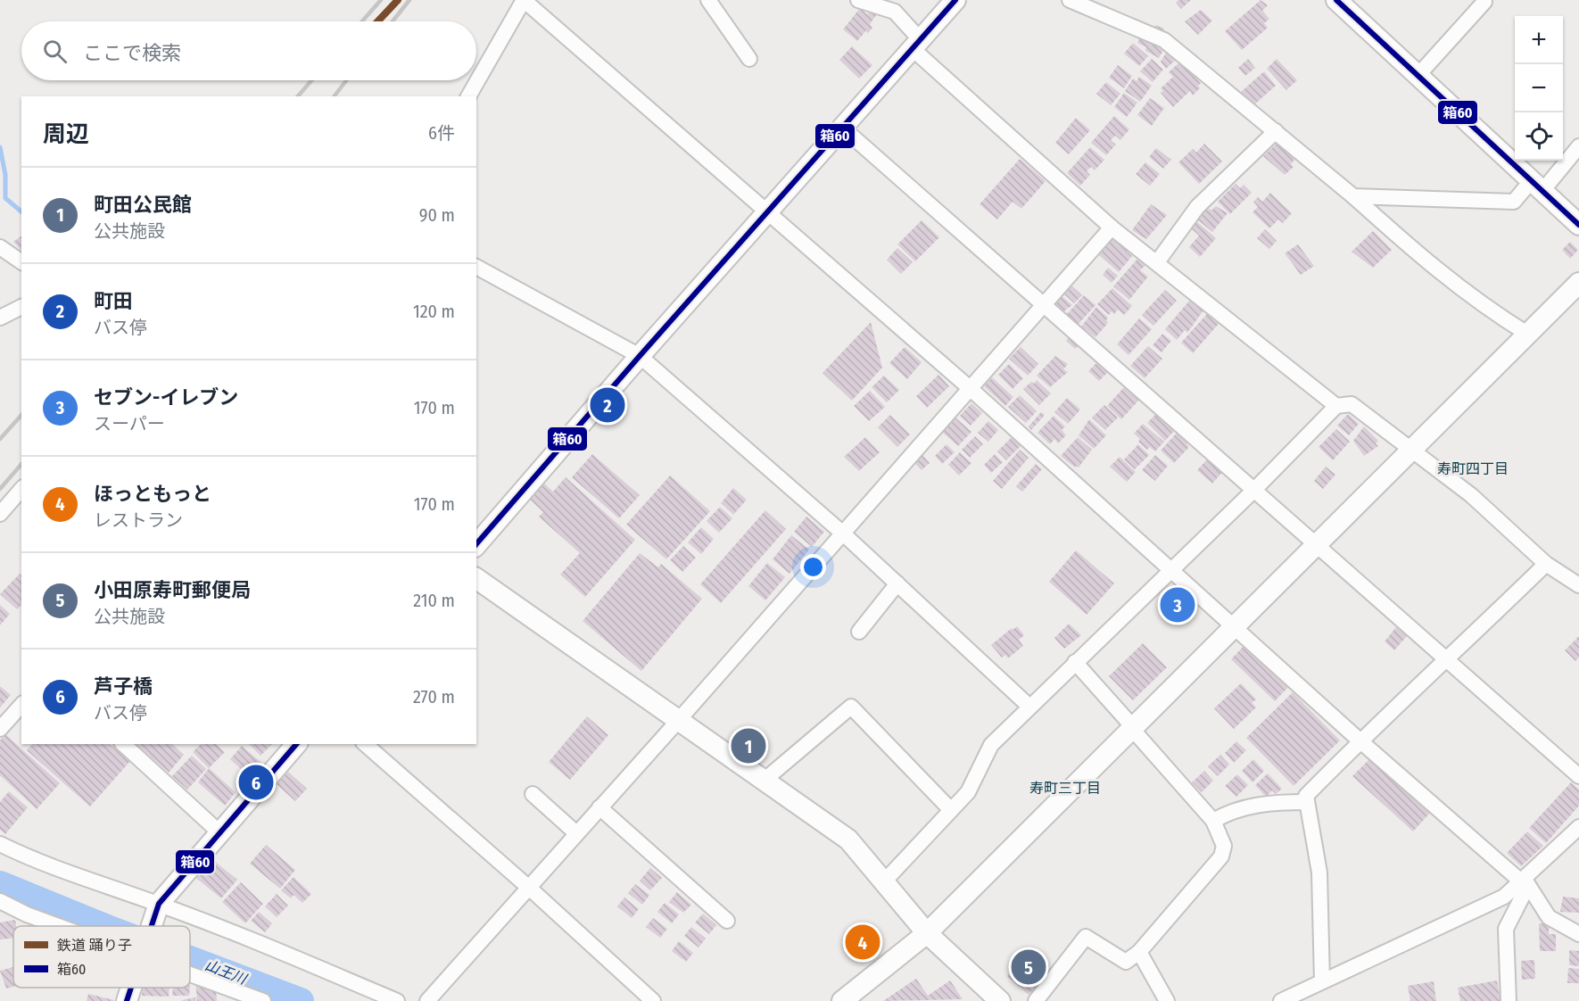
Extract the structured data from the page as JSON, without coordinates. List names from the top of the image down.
{
  "districts": ["寿町四丁目", "寿町三丁目"],
  "water": ["山王川"],
  "lines": ["rail line 踊り子", "transit line 箱60"],
  "legend": ["鉄道 踊り子", "箱60"],
  "page": {
    "map_buttons": ["+", "−"],
    "search": "ここで検索",
    "heading": ["周辺", "6件"],
    "list": [
      {
        "mark": "1",
        "name": "町田公民館",
        "note": "公共施設",
        "value": "90 m"
      },
      {
        "mark": "2",
        "name": "町田",
        "note": "バス停",
        "value": "120 m"
      },
      {
        "mark": "3",
        "name": "セブン-イレブン",
        "note": "スーパー",
        "value": "170 m"
      },
      {
        "mark": "4",
        "name": "ほっともっと",
        "note": "レストラン",
        "value": "170 m"
      },
      {
        "mark": "5",
        "name": "小田原寿町郵便局",
        "note": "公共施設",
        "value": "210 m"
      },
      {
        "mark": "6",
        "name": "芦子橋",
        "note": "バス停",
        "value": "270 m"
      }
    ],
    "pins": [
      "2",
      "3",
      "1",
      "6",
      "4",
      "5"
    ]
  }
}
